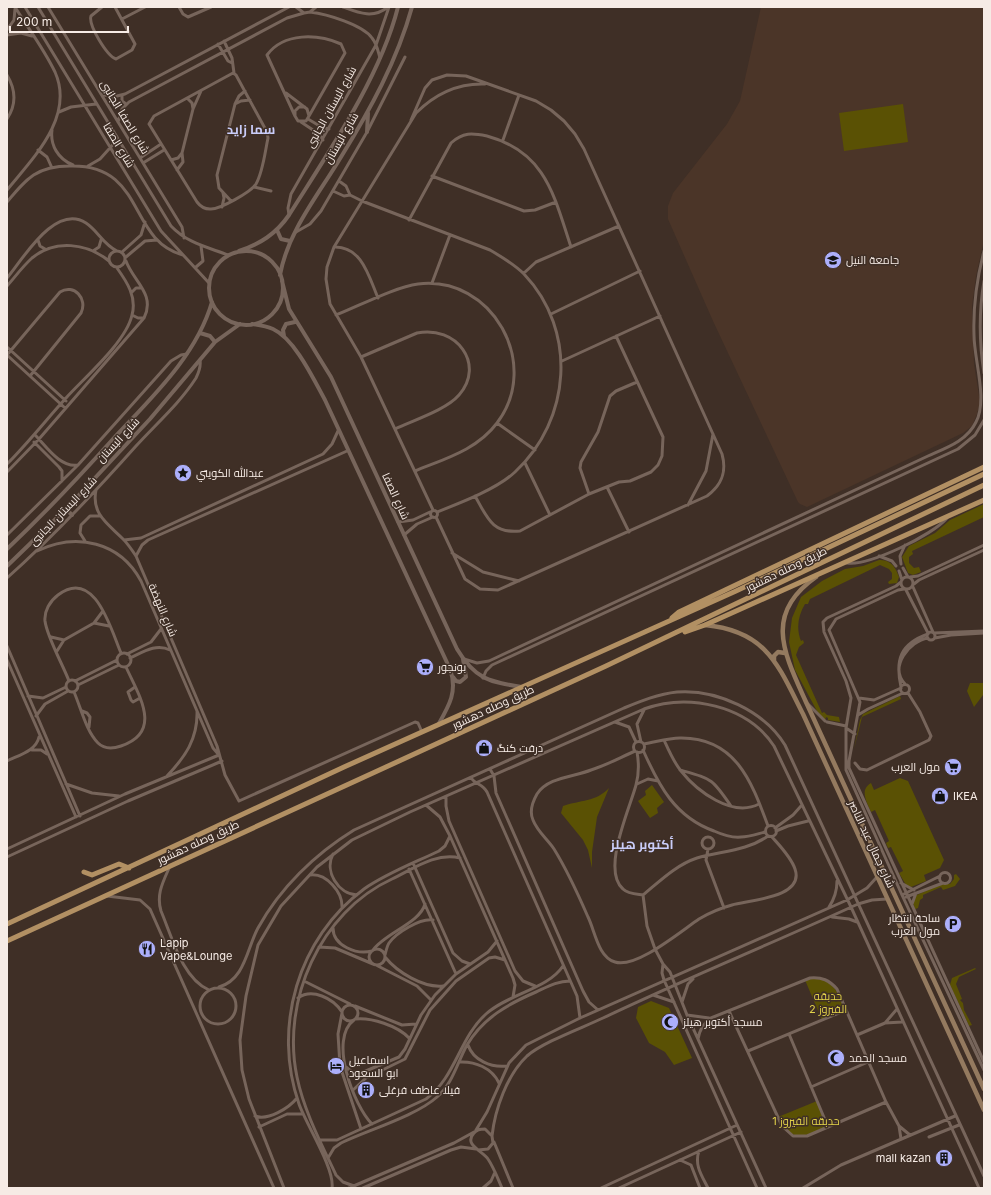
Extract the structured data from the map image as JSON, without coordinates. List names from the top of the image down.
{
  "streets": {
    "main road": ["طريق وصله دهشور", "شارع جمال عبد الناصر"],
    "street": [
      "شارع البستان الجانبى",
      "شارع الصفا الجانبى",
      "شارع البستان",
      "شارع الصفا",
      "شارع النهضة"
    ]
  },
  "crossings": [
    ["شارع البستان الجانبى", "شارع البستان"],
    ["شارع البستان الجانبى", "شارع النهضة"],
    ["شارع الصفا الجانبى", "شارع الصفا"],
    ["شارع البستان", "شارع الصفا"],
    ["شارع الصفا", "طريق وصله دهشور"]
  ],
  "districts": ["سما زايد", "أكتوبر هيلز"],
  "parks": ["حدبقه الفيروز 2", "حدبقه الفيروز 1"],
  "places": {
    "school or university": ["جامعة النيل"],
    "place": ["عبدالله الكويتي"],
    "supermarket": ["بونجور", "مول العرب"],
    "shop": ["درفت كنگ", "IKEA"],
    "parking": ["ساحة انتظار مول العرب"],
    "restaurant": ["Lapip Vape&Lounge"],
    "mosque": ["مسجد أكتوبر هيلز", "مسجد الحمد"],
    "hotel": ["اسماعيل ابو السعود"],
    "building": ["فيلا عاطف فرغلى", "mall kazan"]
  },
  "scale_bar": "200 m"
}
